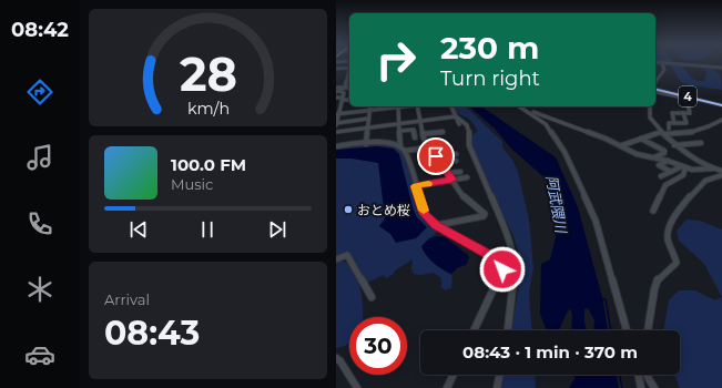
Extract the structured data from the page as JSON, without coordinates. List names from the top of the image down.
{
  "streets": {
    "highway": ["4"]
  },
  "water": ["阿武隈川"],
  "places": ["おとめ桜"],
  "page": {
    "tabs": "08:42",
    "turn": ["230 m", "Turn right"],
    "song": ["100.0 FM", "Music"],
    "tile": ["Arrival", "08:43"],
    "limit": "30",
    "trip": "08:43 · 1 min · 370 m",
    "gauge": ["28", "km/h"]
  }
}
